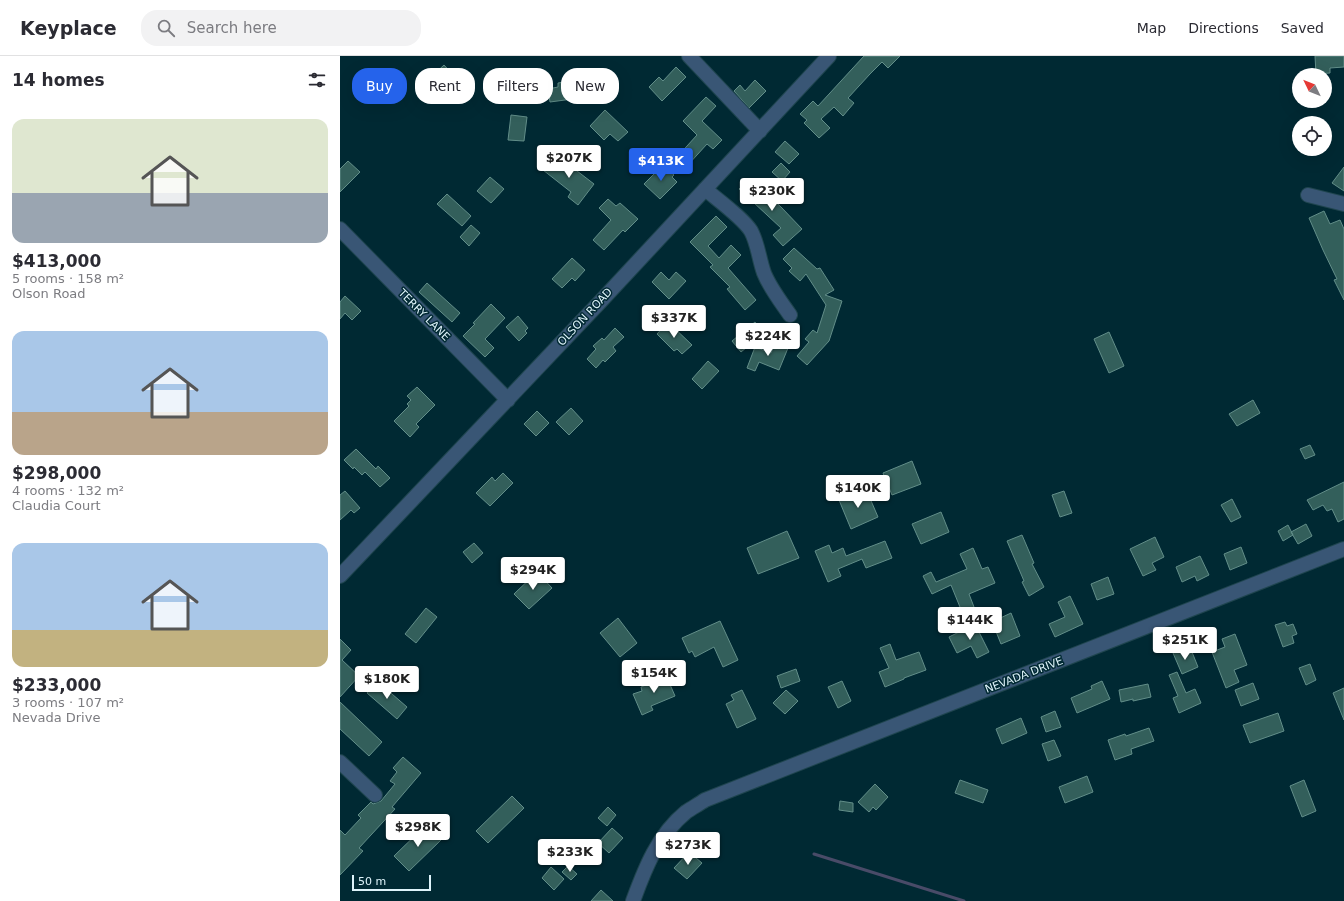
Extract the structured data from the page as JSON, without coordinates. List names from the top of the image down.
{
  "streets": {
    "street": ["TERRY LANE", "OLSON ROAD", "NEVADA DRIVE"]
  },
  "crossings": [
    ["TERRY LANE", "OLSON ROAD"]
  ],
  "scale_bar": "50 m",
  "north": "top left",
  "page": {
    "header": "Keyplace",
    "search": "Search here",
    "nav": ["Map", "Directions", "Saved"],
    "heading": "14 homes",
    "chip": [
      "Buy",
      "Rent",
      "Filters",
      "New"
    ],
    "list": [
      {
        "name": "$413,000",
        "note": "5 rooms · 158 m² · Olson Road"
      },
      {
        "name": "$298,000",
        "note": "4 rooms · 132 m² · Claudia Court"
      },
      {
        "name": "$233,000",
        "note": "3 rooms · 107 m² · Nevada Drive"
      }
    ],
    "price": [
      "$207K",
      "$413K",
      "$230K",
      "$337K",
      "$224K",
      "$140K",
      "$294K",
      "$144K",
      "$251K",
      "$154K",
      "$180K",
      "$298K",
      "$273K",
      "$233K"
    ],
    "scale": "50 m"
  }
}
